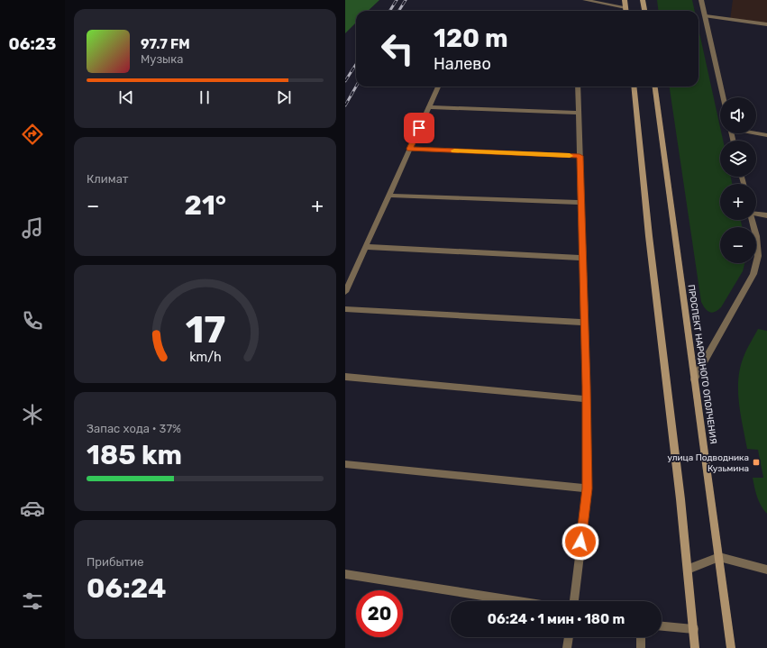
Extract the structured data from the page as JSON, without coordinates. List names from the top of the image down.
{
  "streets": {
    "main road": ["ПРОСПЕКТ НАРОДНОГО ОПОЛЧЕНИЯ"]
  },
  "places": {
    "transit": ["улица Подводника Кузьмина"]
  },
  "page": {
    "tabs": "06:23",
    "turn": ["120 m", "Налево"],
    "song": ["97.7 FM", "Музыка"],
    "map_buttons": ["+", "−"],
    "tile": [
      "Климат",
      ["Запас хода · 37%", "185 km"],
      ["Прибытие", "06:24"]
    ],
    "heat": ["−", "21°", "+"],
    "limit": "20",
    "trip": "06:24 · 1 мин · 180 m",
    "gauge": ["17", "km/h"]
  }
}
